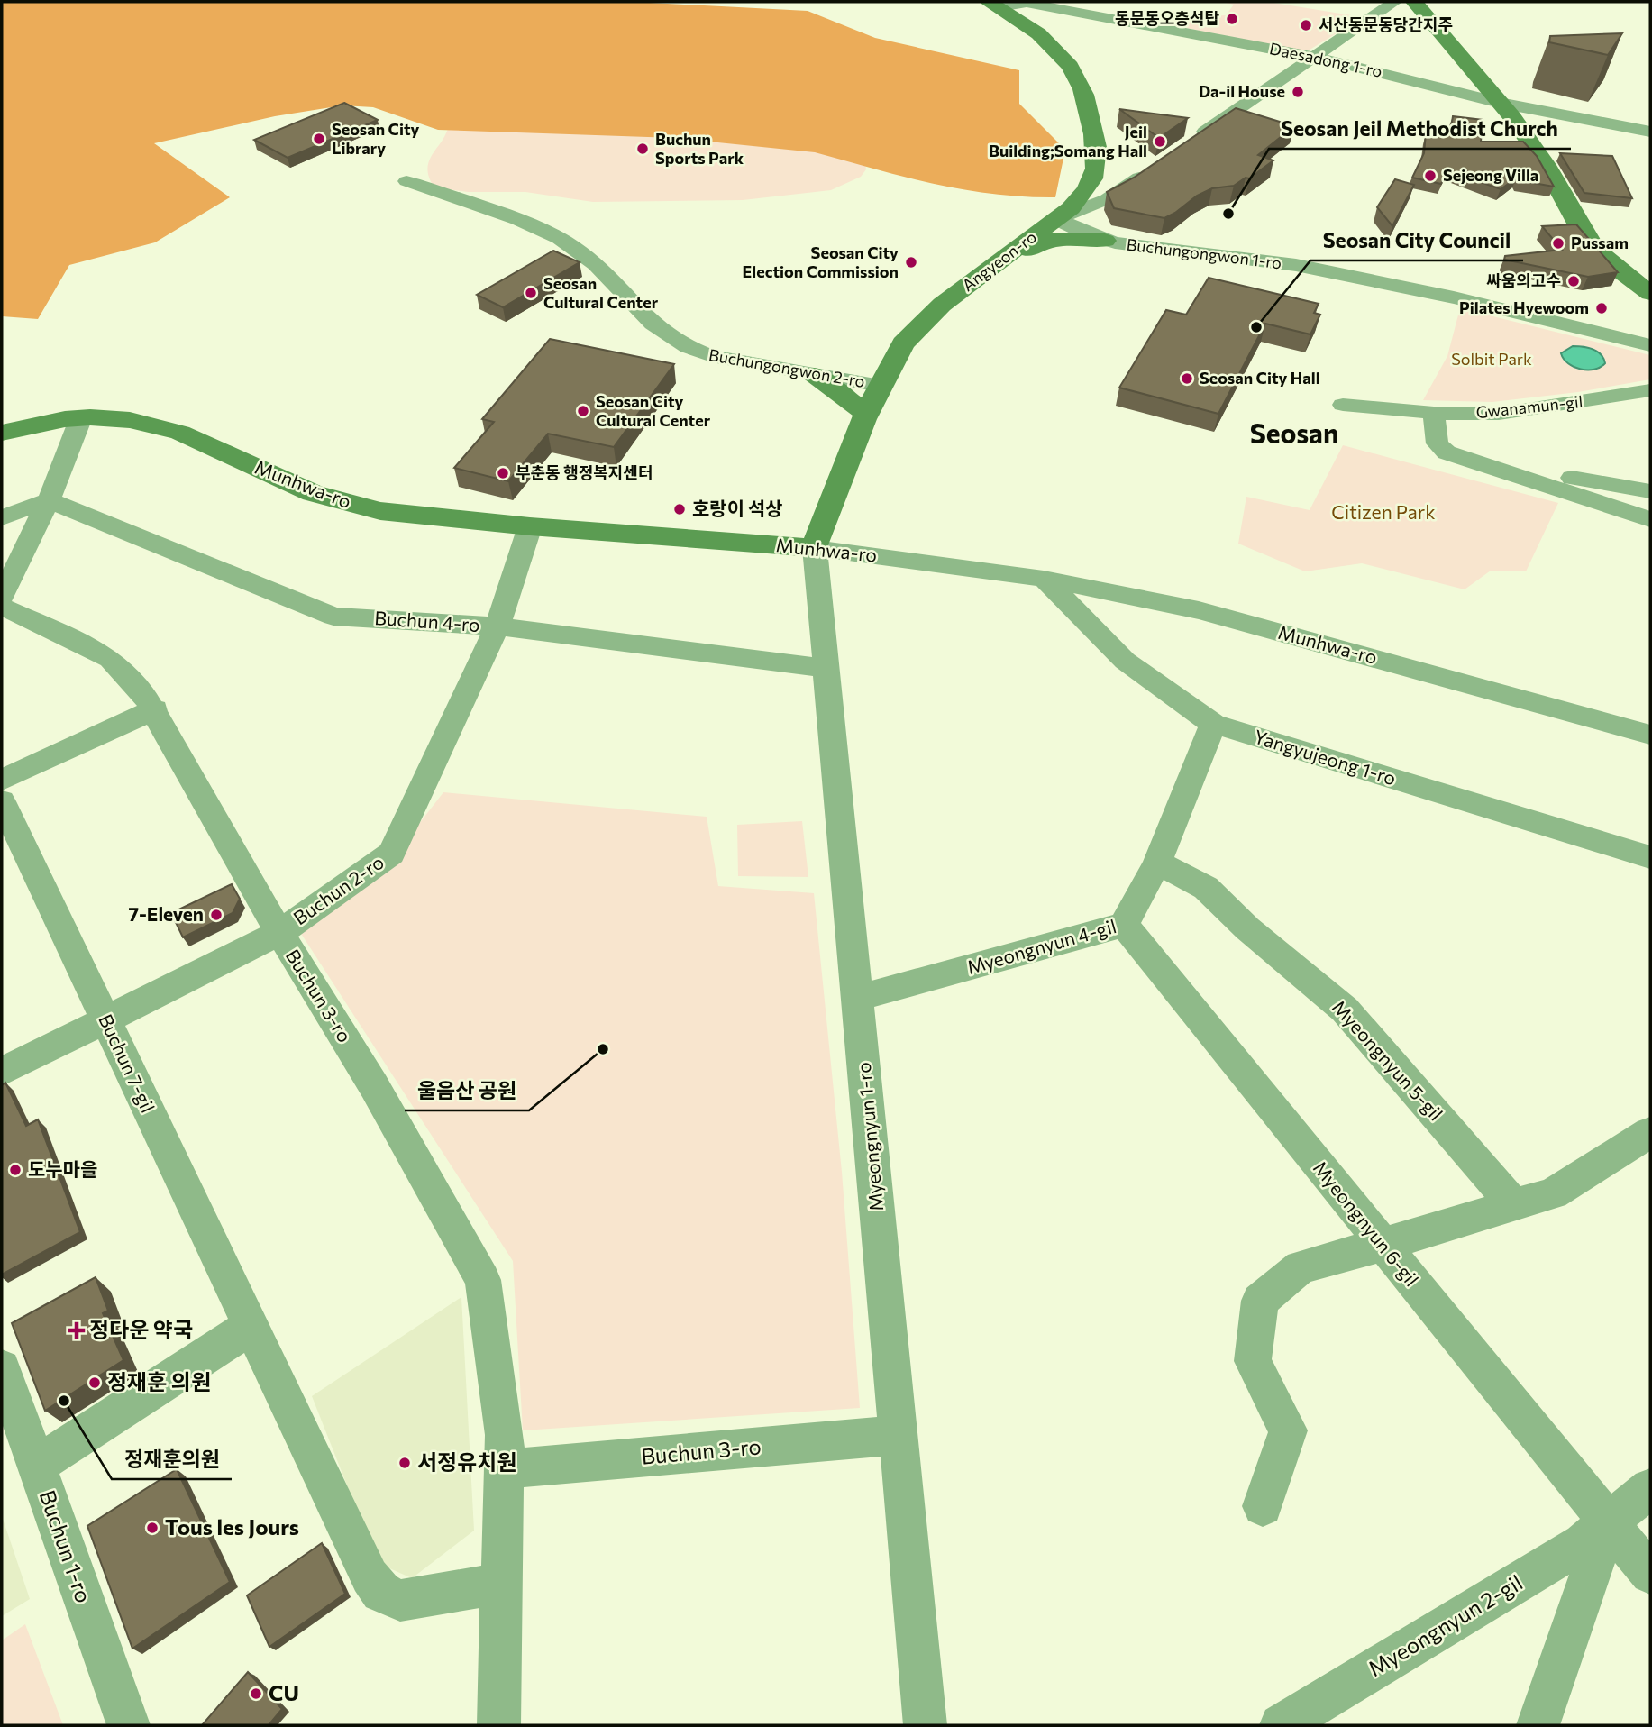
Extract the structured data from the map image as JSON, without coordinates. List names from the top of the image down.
{
  "streets": {
    "street": [
      "Daesadong 1-ro",
      "Buchungongwon 1-ro",
      "Angyeon-ro",
      "Buchungongwon 2-ro",
      "Gwanamun-gil",
      "Munhwa-ro",
      "Buchun 4-ro",
      "Yangyujeong 1-ro",
      "Buchun 2-ro",
      "Myeongnyun 4-gil",
      "Buchun 3-ro",
      "Myeongnyun 5-gil",
      "Buchun 7-gil",
      "Myeongnyun 1-ro",
      "Myeongnyun 6-gil",
      "Buchun 1-ro",
      "Myeongnyun 2-gil"
    ]
  },
  "crossings": [
    ["Daesadong 1-ro", "Angyeon-ro"],
    ["Buchungongwon 1-ro", "Angyeon-ro"],
    ["Angyeon-ro", "Buchungongwon 2-ro"],
    ["Angyeon-ro", "Munhwa-ro"],
    ["Angyeon-ro", "Myeongnyun 1-ro"],
    ["Munhwa-ro", "Yangyujeong 1-ro"],
    ["Munhwa-ro", "Buchun 2-ro"],
    ["Munhwa-ro", "Myeongnyun 1-ro"],
    ["Buchun 4-ro", "Buchun 2-ro"],
    ["Buchun 4-ro", "Myeongnyun 1-ro"],
    ["Yangyujeong 1-ro", "Myeongnyun 4-gil"],
    ["Buchun 2-ro", "Buchun 3-ro"],
    ["Buchun 2-ro", "Buchun 7-gil"],
    ["Myeongnyun 4-gil", "Myeongnyun 5-gil"],
    ["Myeongnyun 4-gil", "Myeongnyun 1-ro"],
    ["Myeongnyun 4-gil", "Myeongnyun 6-gil"],
    ["Buchun 3-ro", "Buchun 7-gil"],
    ["Buchun 3-ro", "Myeongnyun 1-ro"],
    ["Myeongnyun 6-gil", "Myeongnyun 2-gil"]
  ],
  "districts": ["Seosan"],
  "parks": ["Solbit Park", "Citizen Park"],
  "places": {
    "other": [
      "동문동오층석탑",
      "서산동문동당간지주",
      "Da-il House",
      "Seosan City Library",
      "Jeil Building;Somang Hall",
      "Buchun Sports Park",
      "Sejeong Villa",
      "Seosan Jeil Methodist Church",
      "Pussam",
      "Seosan City Election Commission",
      "싸움의고수",
      "Seosan Cultural Center",
      "Pilates Hyewoom",
      "Seosan City Council",
      "Seosan City Hall",
      "Seosan City Cultural Center",
      "부춘동 행정복지센터",
      "호랑이 석상",
      "7-Eleven",
      "울음산 공원",
      "도누마을",
      "정재훈 의원",
      "정재훈의원",
      "서정유치원",
      "Tous les Jours",
      "CU"
    ],
    "health": ["정다운 약국"]
  }
}
